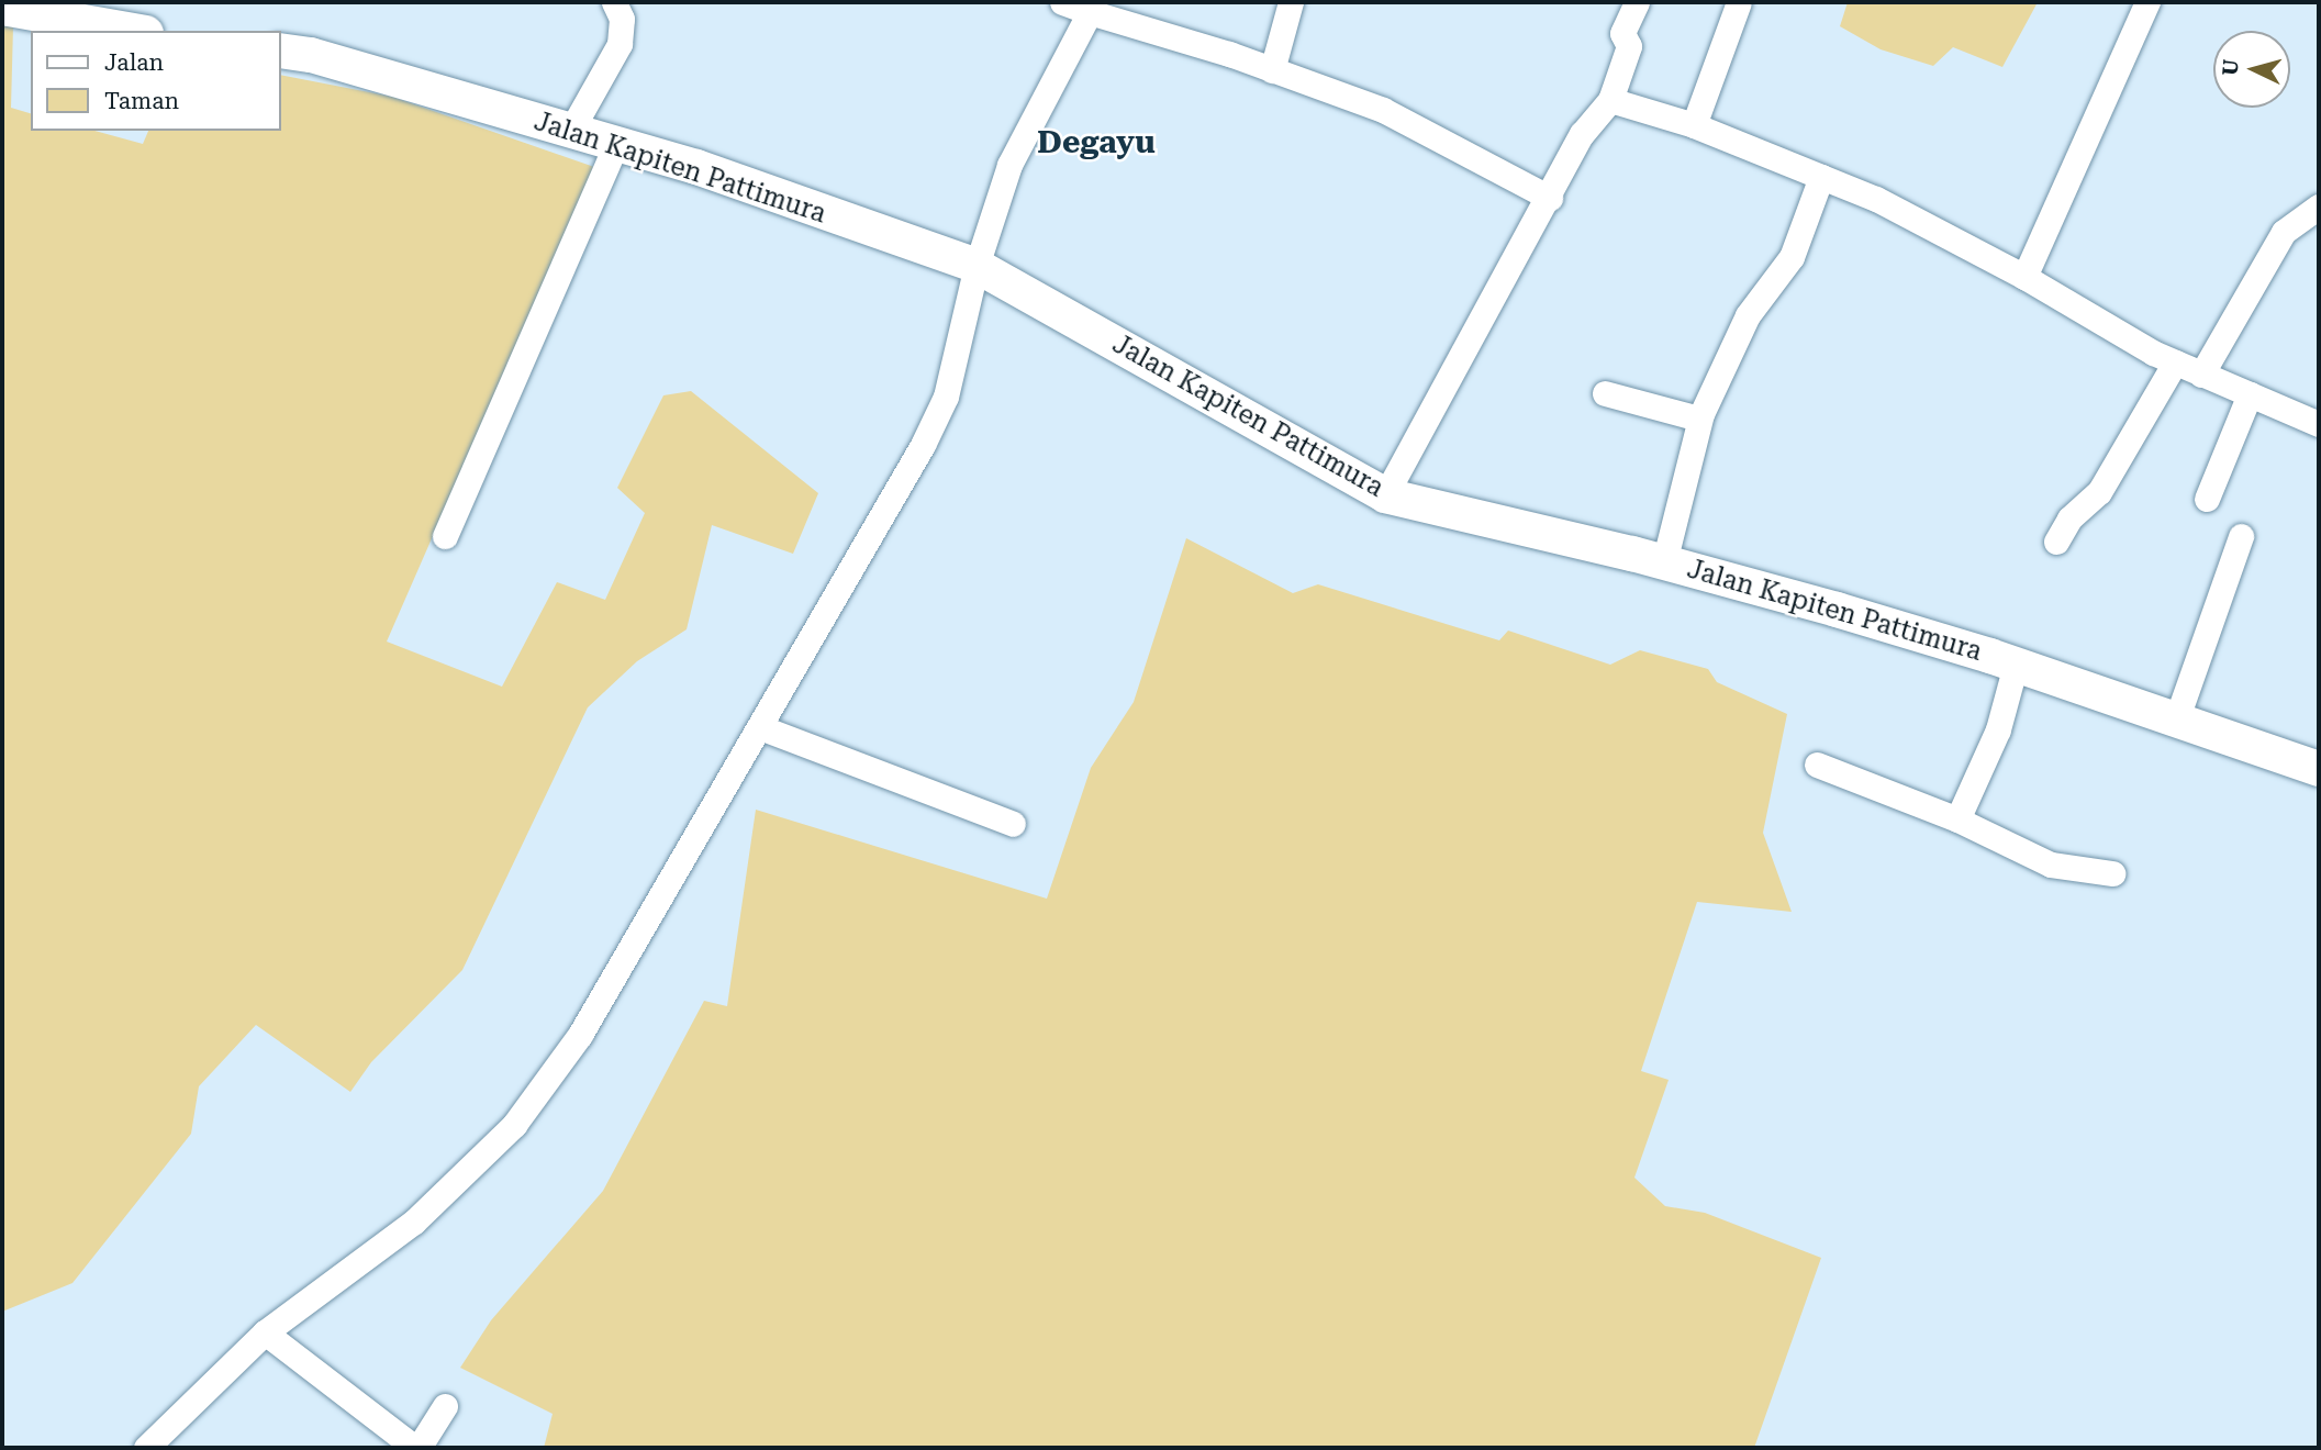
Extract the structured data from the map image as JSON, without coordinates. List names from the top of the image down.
{
  "streets": {
    "street": ["Jalan Kapiten Pattimura"]
  },
  "districts": ["Degayu"],
  "legend": ["Jalan", "Taman"],
  "north": "left"
}
